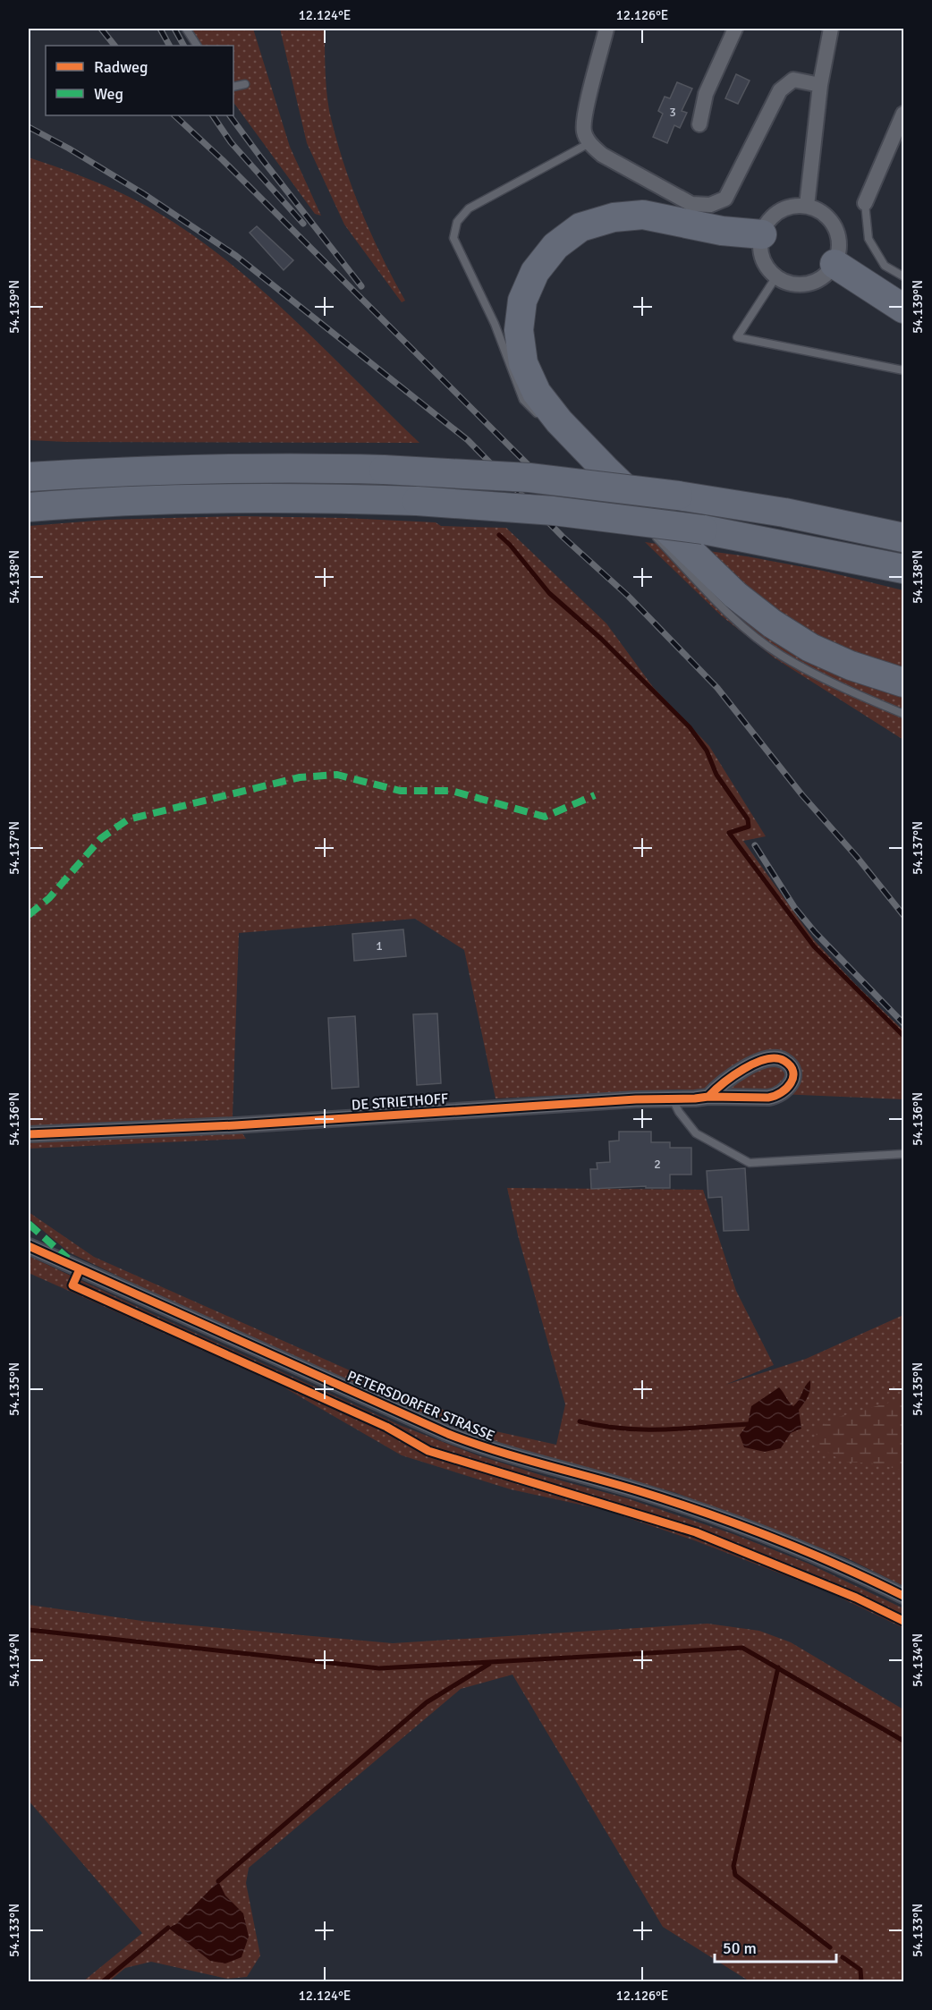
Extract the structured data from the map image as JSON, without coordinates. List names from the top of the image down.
{
  "streets": {
    "street": ["DE STRIETHOFF", "PETERSDORFER STRASSE"]
  },
  "house_numbers": ["3", "1", "2"],
  "legend": ["Radweg", "Weg"],
  "scale_bar": "50 m",
  "coordinates": [
    "12.124°E",
    "12.126°E",
    "54.139°N",
    "54.138°N",
    "54.137°N",
    "54.136°N",
    "54.135°N",
    "54.134°N",
    "54.133°N"
  ]
}
